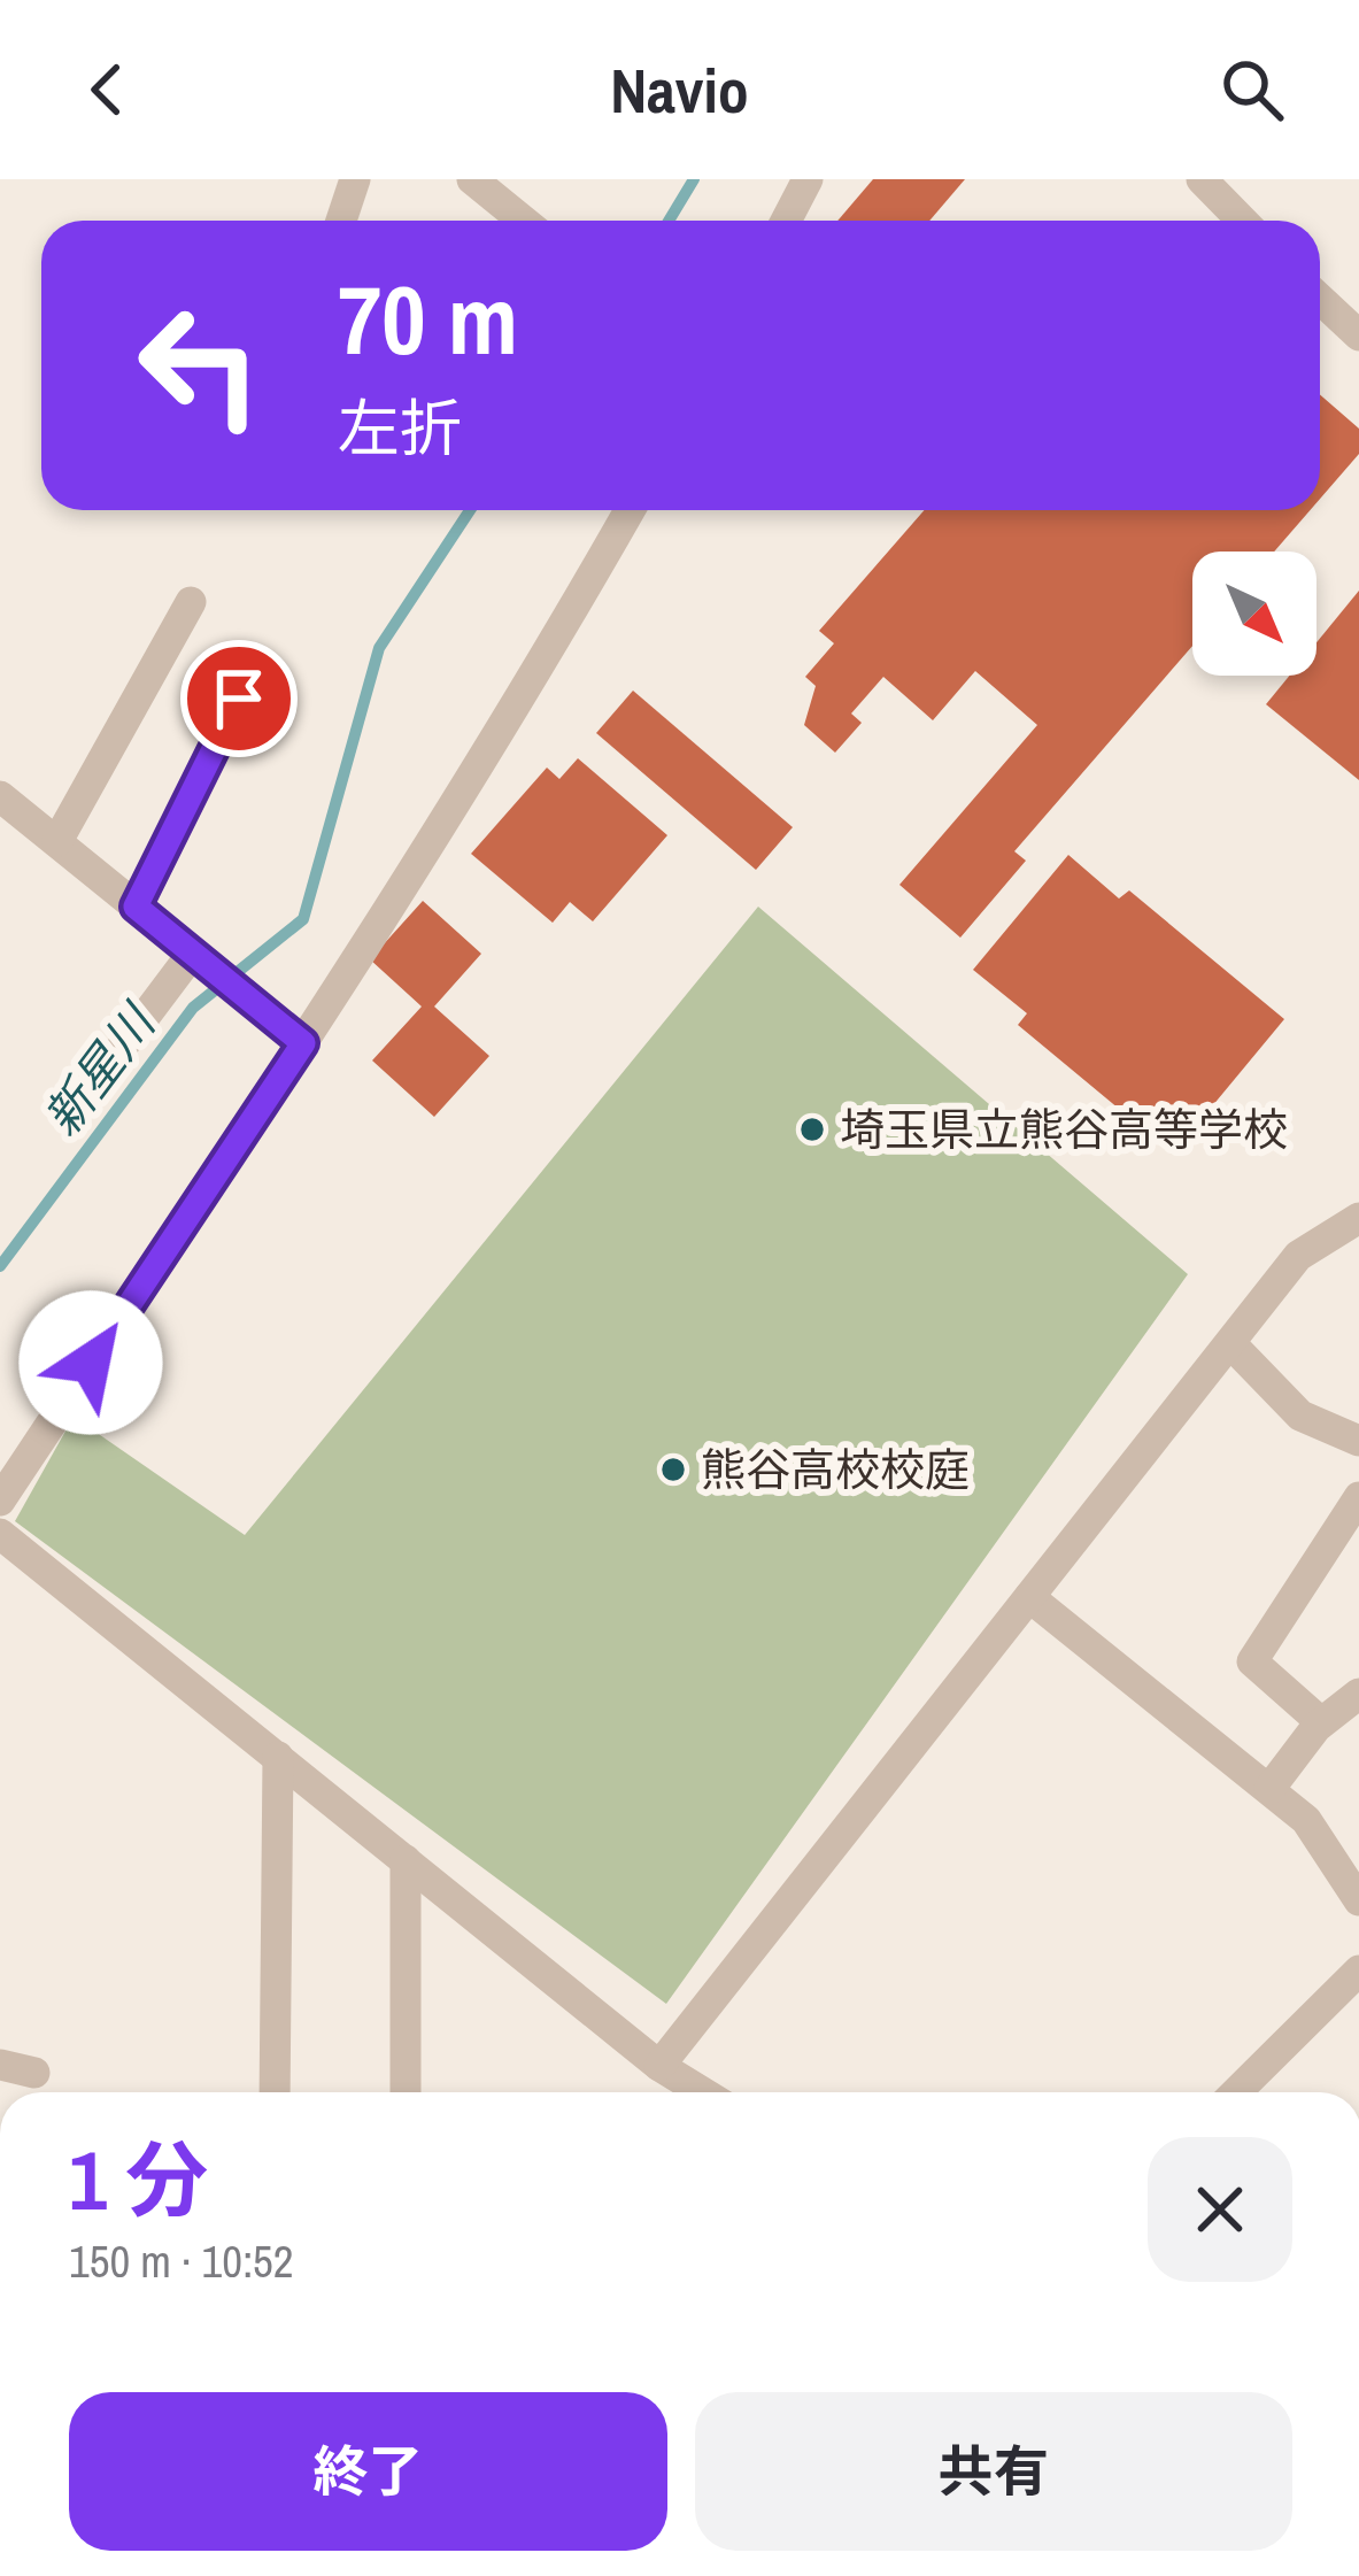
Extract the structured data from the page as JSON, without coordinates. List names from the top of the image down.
{
  "water": ["新星川"],
  "places": ["埼玉県立熊谷高等学校", "熊谷高校校庭"],
  "north": "bottom right",
  "page": {
    "header": "Navio",
    "turn": ["70 m", "左折"],
    "heading": ["1 分", "150 m · 10:52"],
    "buttons": ["終了", "共有"]
  }
}
